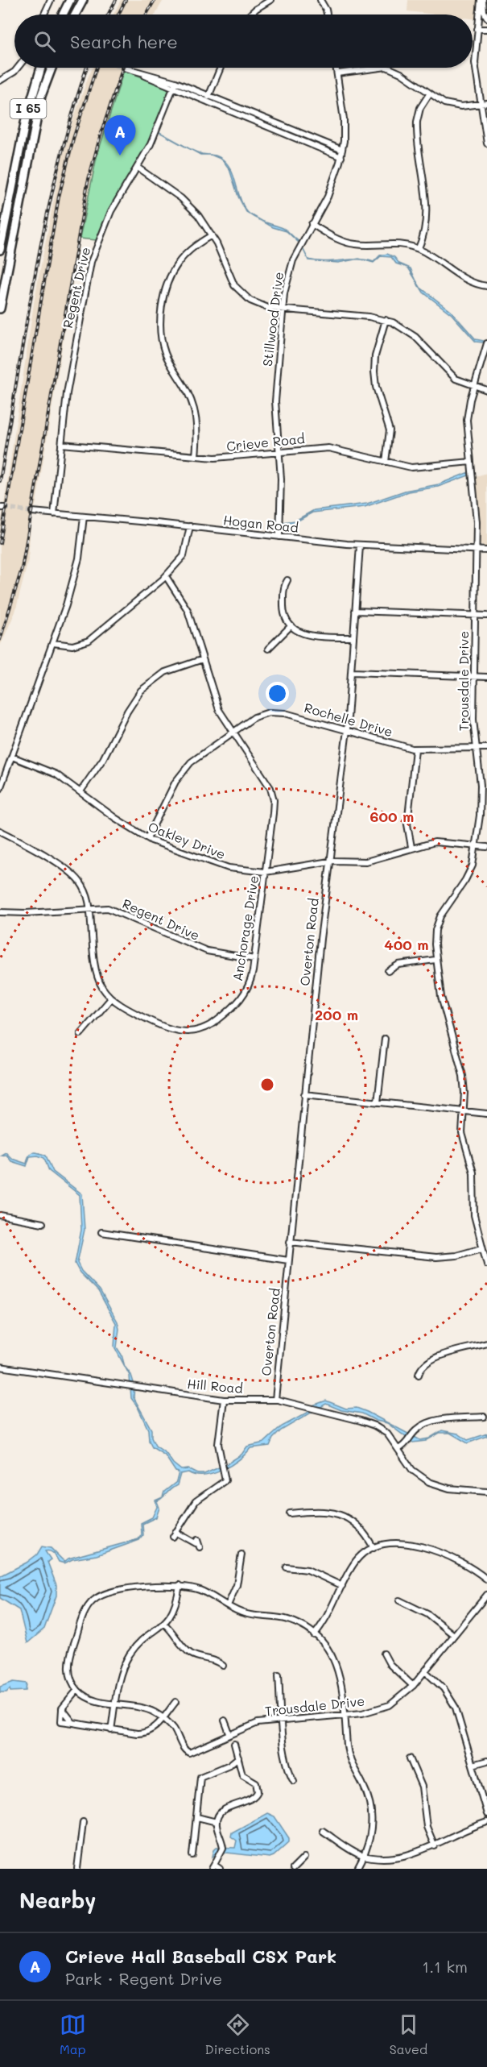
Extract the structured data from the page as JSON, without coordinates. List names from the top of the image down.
{
  "streets": {
    "highway": ["I 65"],
    "street": [
      "Regent Drive",
      "Stillwood Drive",
      "Crieve Road",
      "Hogan Road",
      "Trousdale Drive",
      "Rochelle Drive",
      "Oakley Drive",
      "Anchorage Drive",
      "Overton Road",
      "Hill Road"
    ]
  },
  "crossings": [
    ["Regent Drive", "Crieve Road"],
    ["Regent Drive", "Hogan Road"],
    ["Regent Drive", "Anchorage Drive"],
    ["Stillwood Drive", "Crieve Road"],
    ["Stillwood Drive", "Hogan Road"],
    ["Crieve Road", "Trousdale Drive"],
    ["Hogan Road", "Trousdale Drive"],
    ["Hogan Road", "Overton Road"],
    ["Trousdale Drive", "Rochelle Drive"],
    ["Trousdale Drive", "Oakley Drive"],
    ["Rochelle Drive", "Oakley Drive"],
    ["Rochelle Drive", "Anchorage Drive"],
    ["Rochelle Drive", "Overton Road"],
    ["Oakley Drive", "Anchorage Drive"],
    ["Oakley Drive", "Overton Road"],
    ["Overton Road", "Hill Road"]
  ],
  "page": {
    "search": "Search here",
    "pins": "A",
    "heading": "Nearby",
    "list": [
      {
        "mark": "A",
        "name": "Crieve Hall Baseball CSX Park",
        "note": "Park · Regent Drive",
        "value": "1.1 km"
      }
    ],
    "nav": ["Map", "Directions", "Saved"]
  },
  "rings": ["600 m", "400 m", "200 m"]
}
